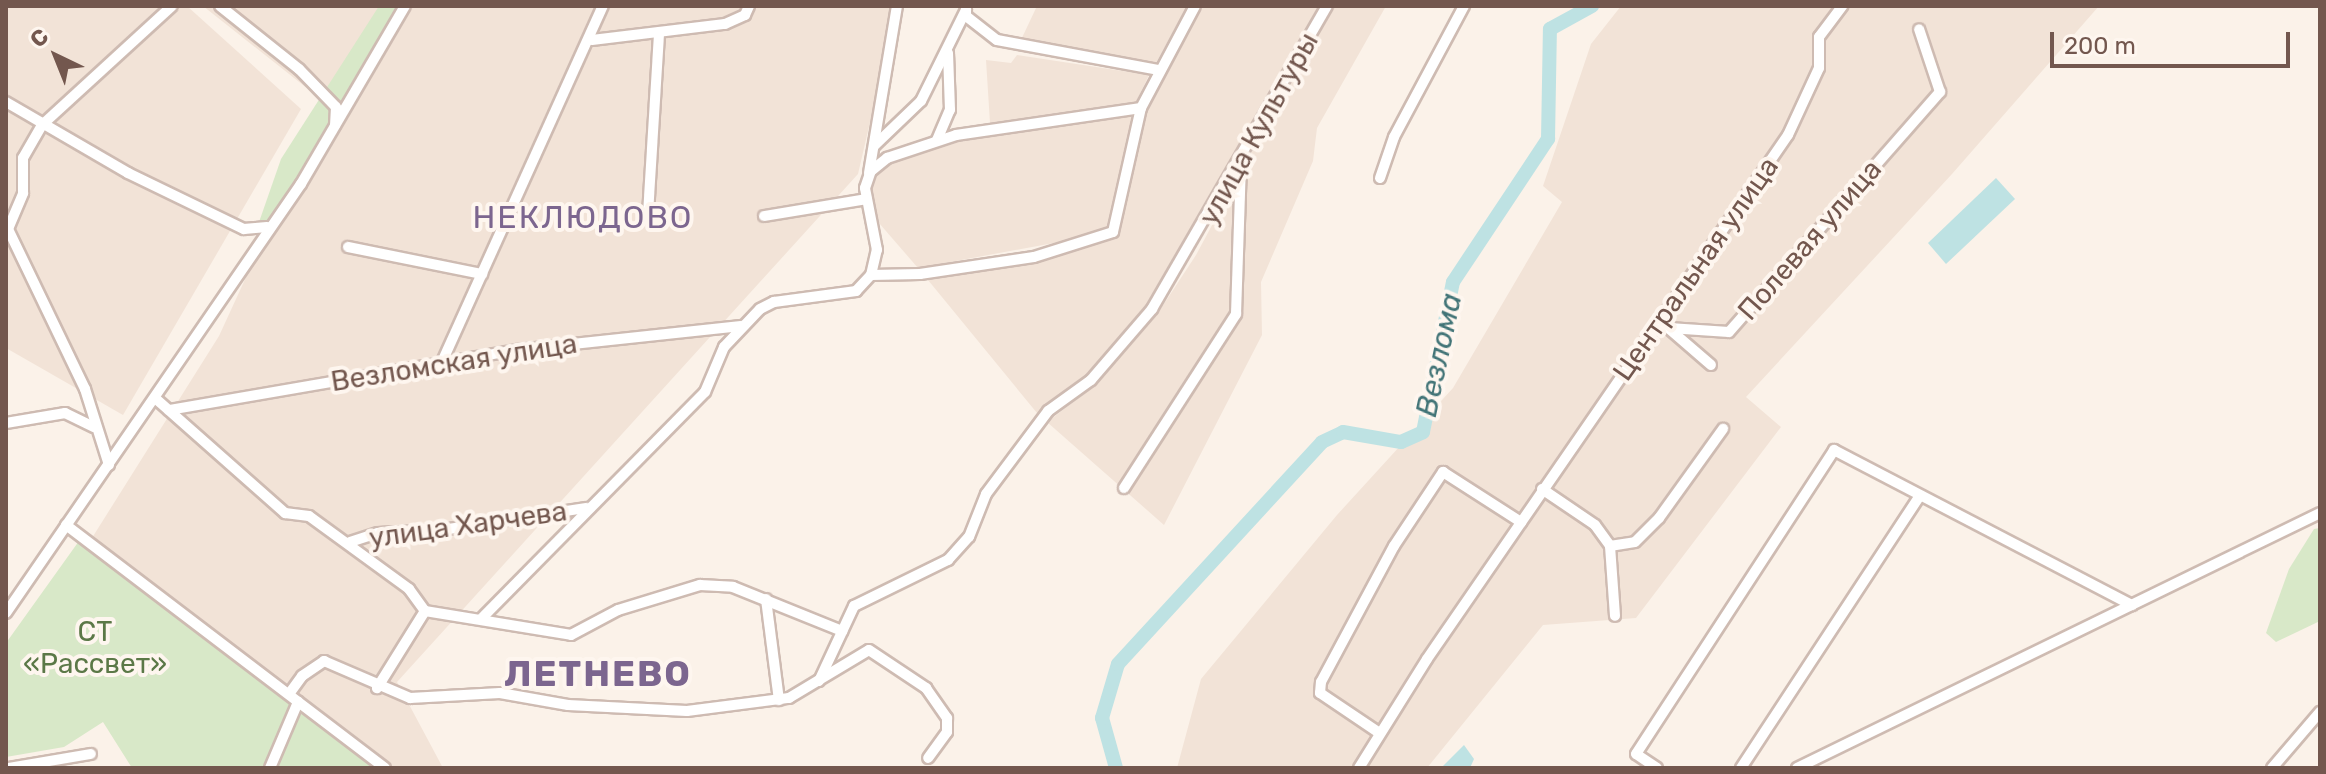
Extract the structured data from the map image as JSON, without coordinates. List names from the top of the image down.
{
  "streets": {
    "street": [
      "улица Культуры",
      "Полевая улица",
      "Центральная улица",
      "Везломская улица",
      "улица Харчева"
    ]
  },
  "crossings": [
    ["Полевая улица", "Центральная улица"]
  ],
  "districts": ["НЕКЛЮДОВО", "ЛЕТНЕВО"],
  "water": ["Везлома"],
  "parks": ["СТ «Рассвет»"],
  "scale_bar": "200 m",
  "north": "top left"
}
